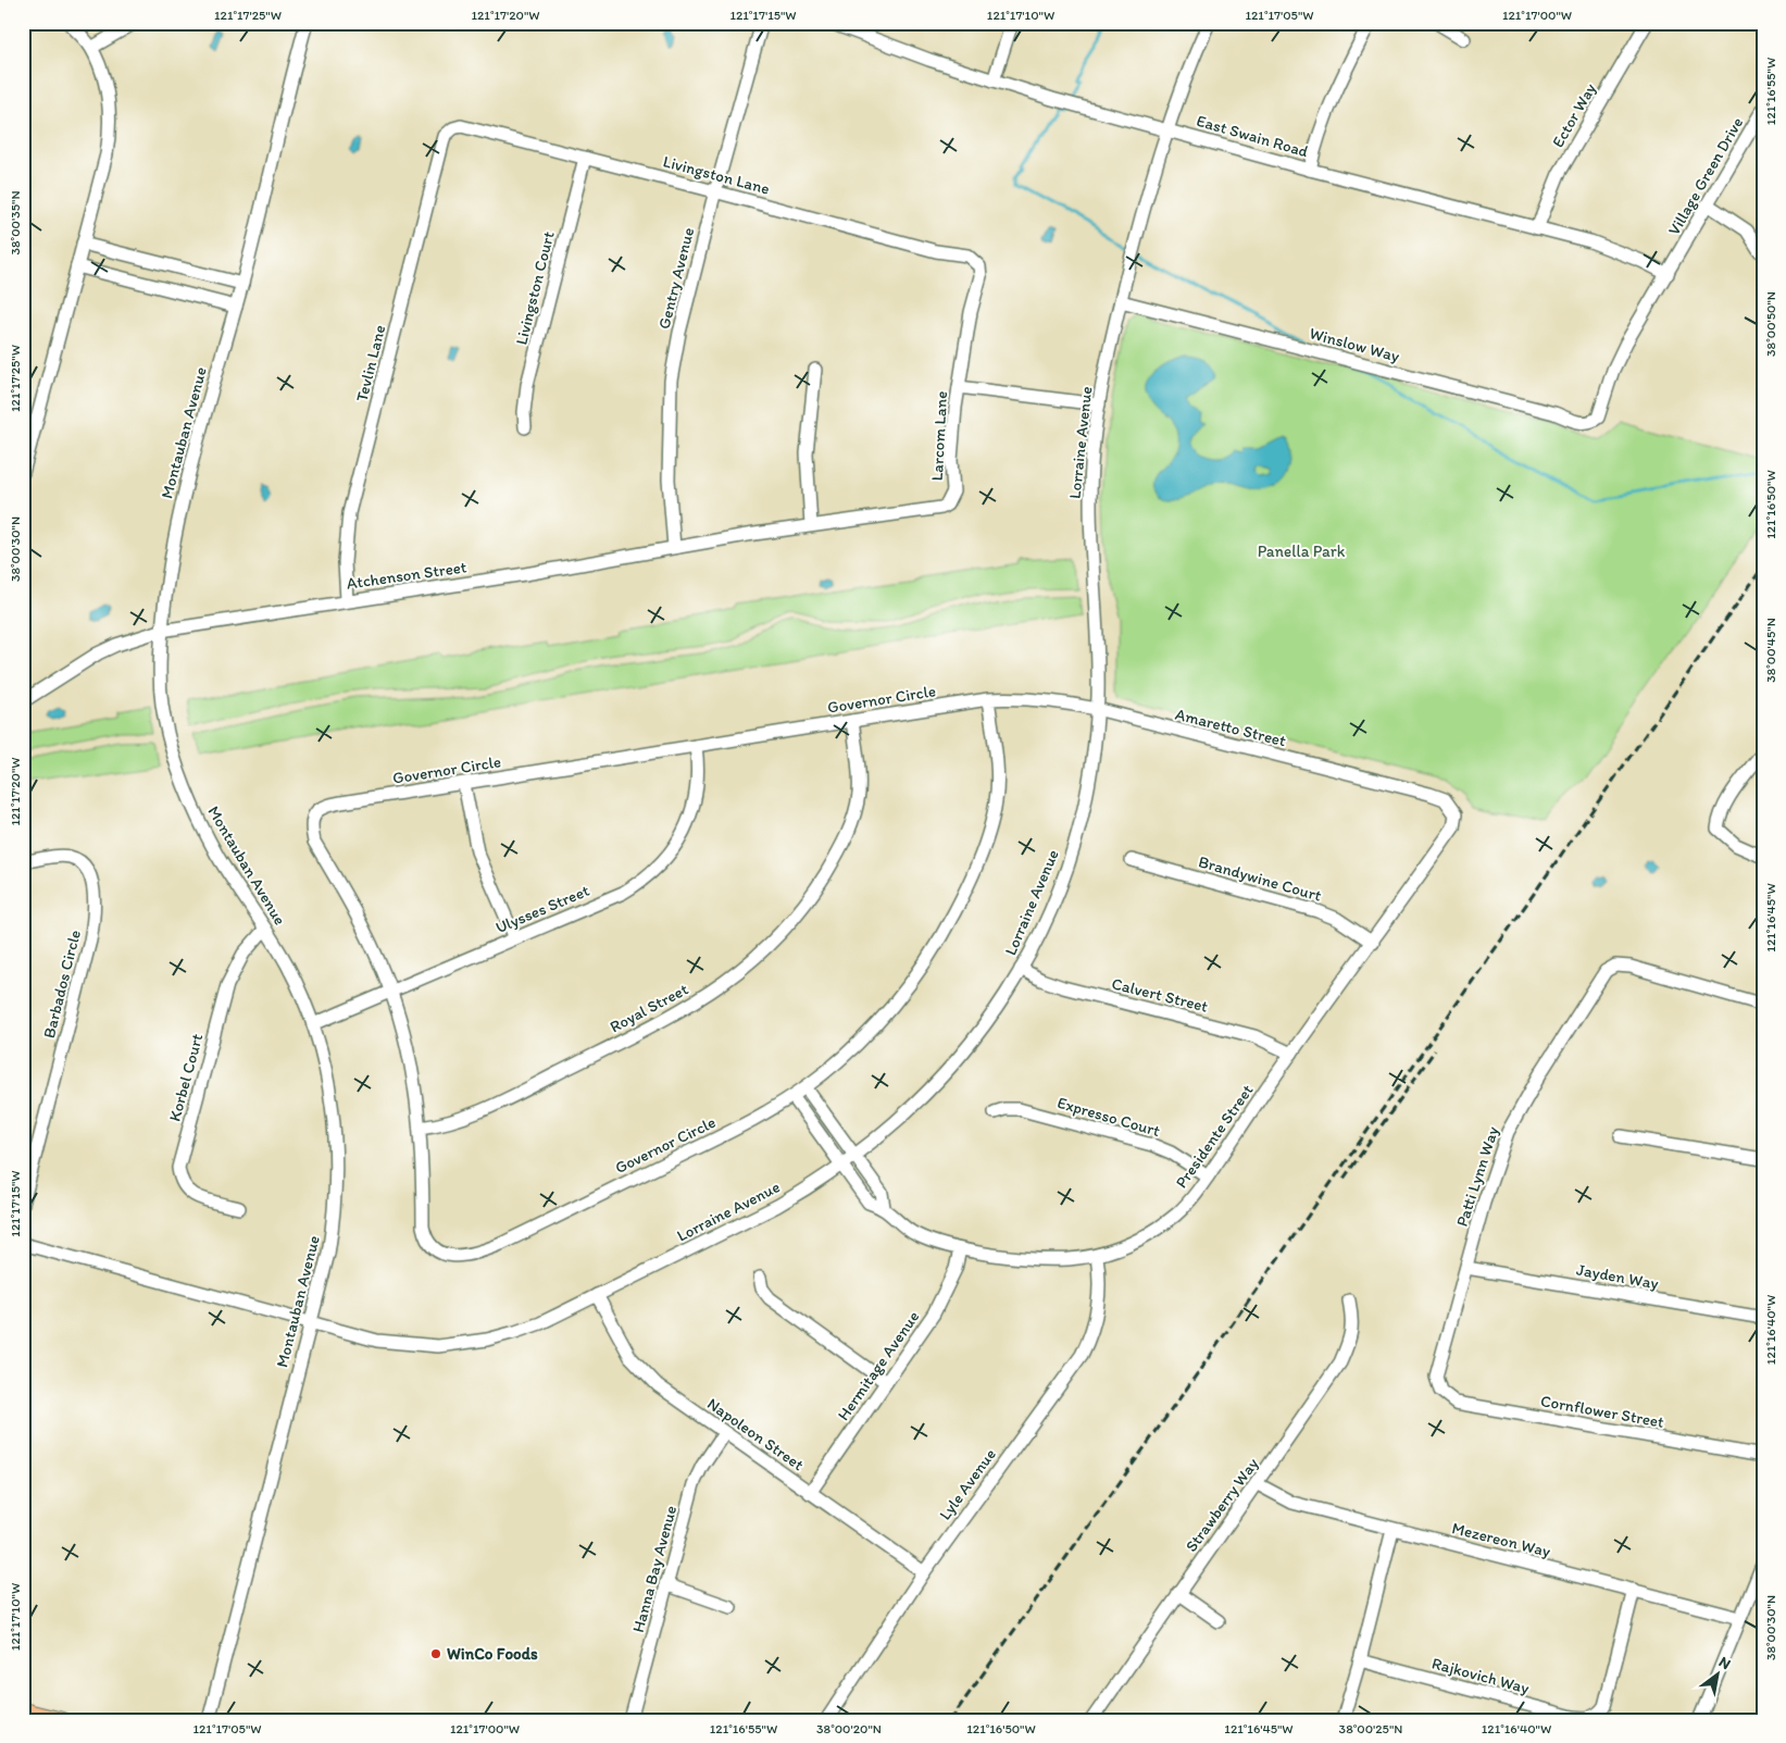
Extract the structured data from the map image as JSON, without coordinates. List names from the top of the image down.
{
  "streets": {
    "street": [
      "Ector Way",
      "East Swain Road",
      "Livingston Lane",
      "Village Green Drive",
      "Gentry Avenue",
      "Livingston Court",
      "Winslow Way",
      "Tevlin Lane",
      "Montauban Avenue",
      "Larcom Lane",
      "Lorraine Avenue",
      "Atchenson Street",
      "Governor Circle",
      "Amaretto Street",
      "Brandywine Court",
      "Ulysses Street",
      "Barbados Circle",
      "Calvert Street",
      "Royal Street",
      "Korbel Court",
      "Expresso Court",
      "Presidente Street",
      "Patti Lynn Way",
      "Jayden Way",
      "Hermitage Avenue",
      "Cornflower Street",
      "Napoleon Street",
      "Lyle Avenue",
      "Strawberry Way",
      "Mezereon Way",
      "Hanna Bay Avenue",
      "Rajkovich Way"
    ]
  },
  "crossings": [
    ["Ector Way", "East Swain Road"],
    ["East Swain Road", "Village Green Drive"],
    ["East Swain Road", "Lorraine Avenue"],
    ["Livingston Lane", "Gentry Avenue"],
    ["Livingston Lane", "Livingston Court"],
    ["Livingston Lane", "Tevlin Lane"],
    ["Livingston Lane", "Larcom Lane"],
    ["Village Green Drive", "Winslow Way"],
    ["Gentry Avenue", "Atchenson Street"],
    ["Winslow Way", "Lorraine Avenue"],
    ["Tevlin Lane", "Atchenson Street"],
    ["Montauban Avenue", "Lorraine Avenue"],
    ["Montauban Avenue", "Atchenson Street"],
    ["Montauban Avenue", "Ulysses Street"],
    ["Montauban Avenue", "Korbel Court"],
    ["Larcom Lane", "Atchenson Street"],
    ["Lorraine Avenue", "Amaretto Street"],
    ["Lorraine Avenue", "Calvert Street"],
    ["Lorraine Avenue", "Presidente Street"],
    ["Lorraine Avenue", "Napoleon Street"],
    ["Governor Circle", "Amaretto Street"],
    ["Governor Circle", "Ulysses Street"],
    ["Governor Circle", "Royal Street"],
    ["Amaretto Street", "Presidente Street"],
    ["Brandywine Court", "Presidente Street"],
    ["Calvert Street", "Presidente Street"],
    ["Expresso Court", "Presidente Street"],
    ["Presidente Street", "Hermitage Avenue"],
    ["Presidente Street", "Lyle Avenue"],
    ["Patti Lynn Way", "Jayden Way"],
    ["Patti Lynn Way", "Cornflower Street"],
    ["Hermitage Avenue", "Napoleon Street"],
    ["Napoleon Street", "Lyle Avenue"],
    ["Napoleon Street", "Hanna Bay Avenue"],
    ["Strawberry Way", "Mezereon Way"],
    ["Mezereon Way", "Rajkovich Way"]
  ],
  "parks": ["Panella Park"],
  "places": ["WinCo Foods"],
  "north": "top right",
  "coordinates": [
    "121°17'25\"W",
    "121°17'20\"W",
    "121°17'15\"W",
    "121°17'10\"W",
    "121°17'05\"W",
    "121°17'00\"W",
    "121°16'55\"W",
    "38°00'35\"N",
    "38°00'50\"N",
    "121°16'50\"W",
    "38°00'30\"N",
    "38°00'45\"N",
    "121°16'45\"W",
    "121°16'40\"W",
    "38°00'20\"N",
    "38°00'25\"N"
  ]
}
